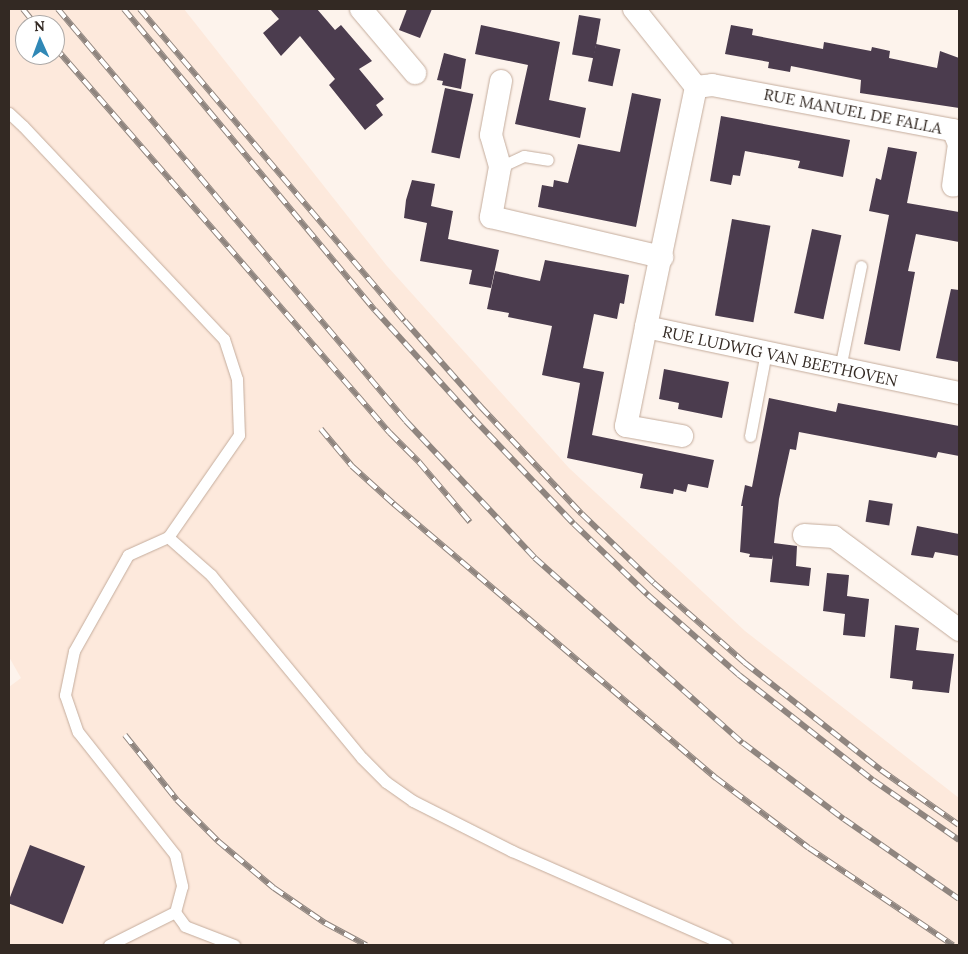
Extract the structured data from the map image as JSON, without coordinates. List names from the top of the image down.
{
  "streets": {
    "street": ["RUE MANUEL DE FALLA", "RUE LUDWIG VAN BEETHOVEN"]
  },
  "crossings": [
    ["RUE MANUEL DE FALLA", "RUE LUDWIG VAN BEETHOVEN"]
  ],
  "north": "top"
}
